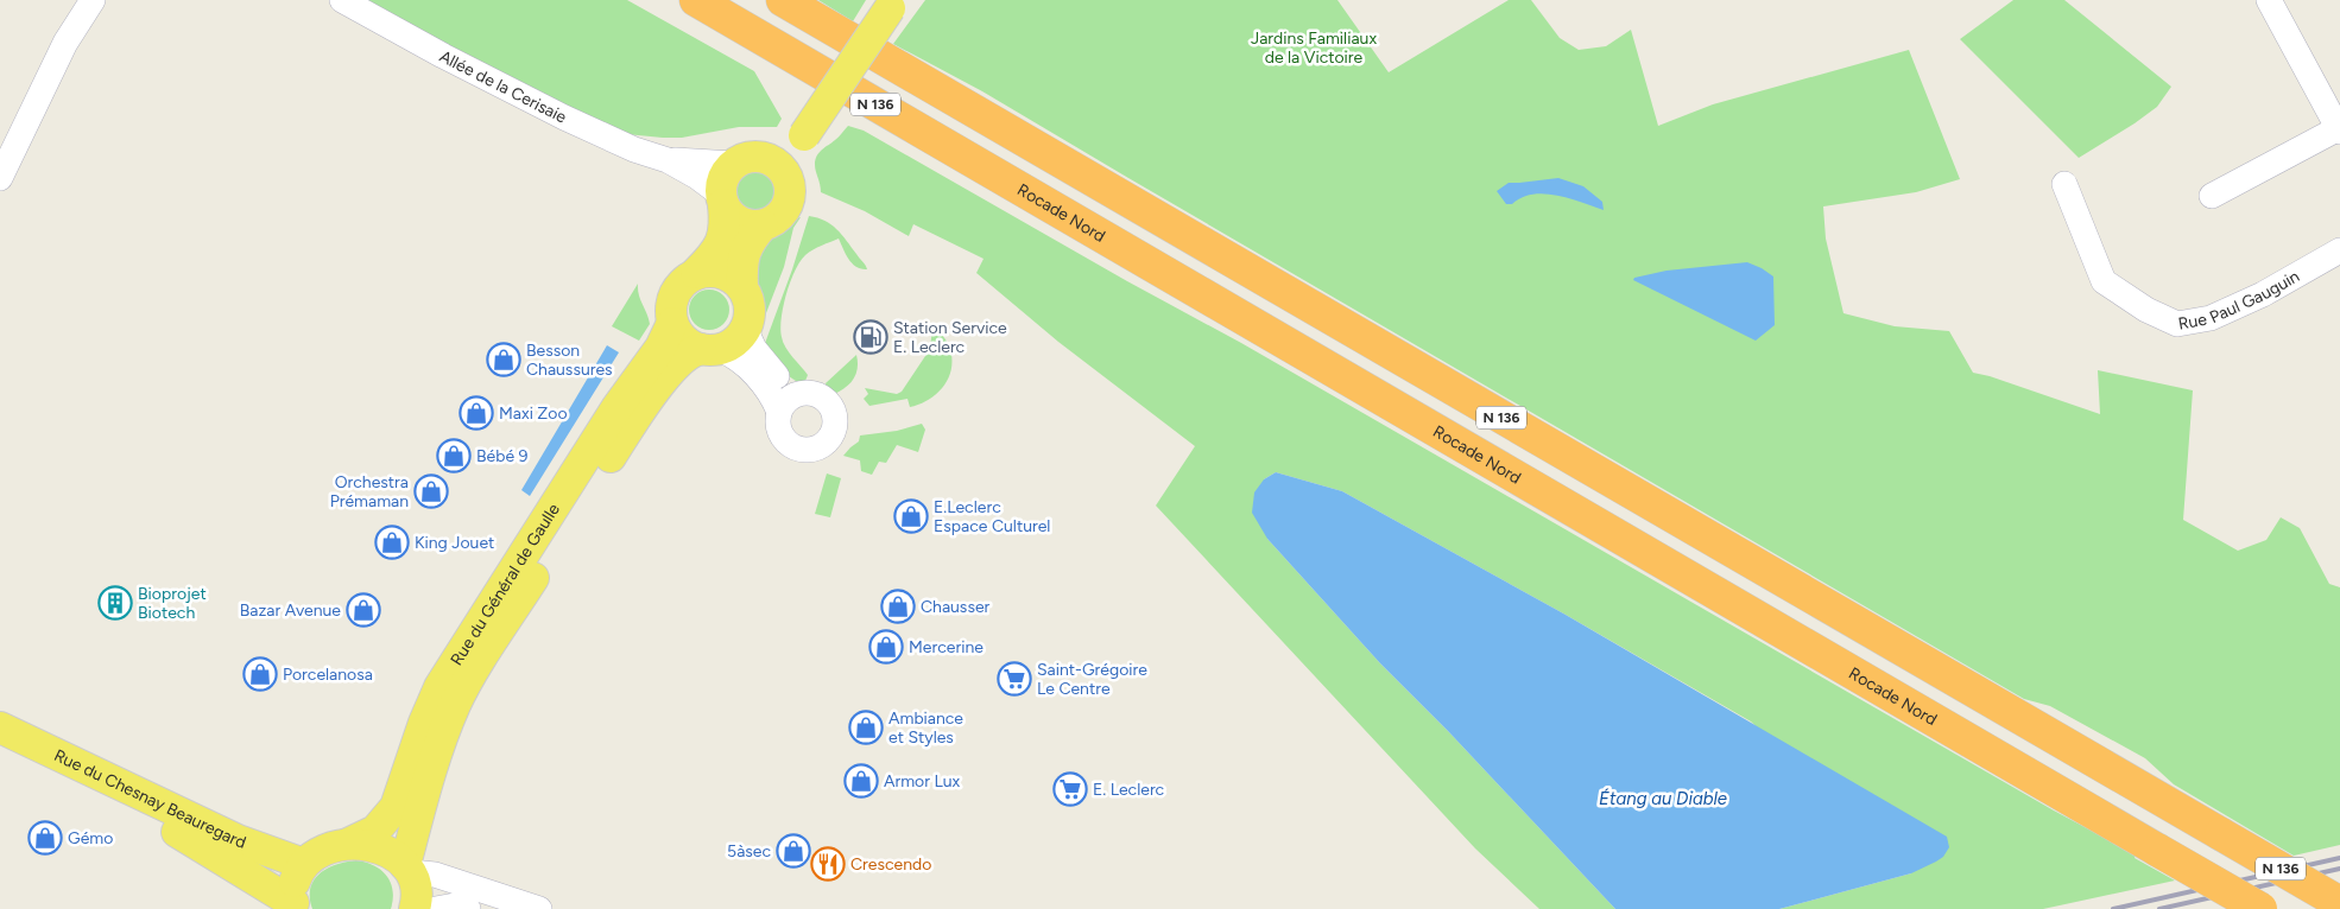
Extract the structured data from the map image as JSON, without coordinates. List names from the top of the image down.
{
  "streets": {
    "highway": ["N 136", "Rocade Nord"],
    "main road": ["Rue du Général de Gaulle", "Rue du Chesnay Beauregard"],
    "street": ["Allée de la Cerisaie", "Rue Paul Gauguin"]
  },
  "crossings": [
    ["Allée de la Cerisaie", "Rue du Général de Gaulle"],
    ["Rue du Général de Gaulle", "Rue du Chesnay Beauregard"]
  ],
  "water": ["Étang au Diable"],
  "parks": ["Jardins Familiaux de la Victoire"],
  "places": {
    "fuel station": ["Station Service E. Leclerc"],
    "shop": [
      "Besson Chaussures",
      "Maxi Zoo",
      "Bébé 9",
      "Orchestra Prémaman",
      "E.Leclerc Espace Culturel",
      "King Jouet",
      "Chausser",
      "Bazar Avenue",
      "Mercerine",
      "Porcelanosa",
      "Ambiance et Styles",
      "Armor Lux",
      "Gémo",
      "5àsec"
    ],
    "building": ["Bioprojet Biotech"],
    "supermarket": ["Saint-Grégoire Le Centre", "E. Leclerc"],
    "restaurant": ["Crescendo"]
  }
}
